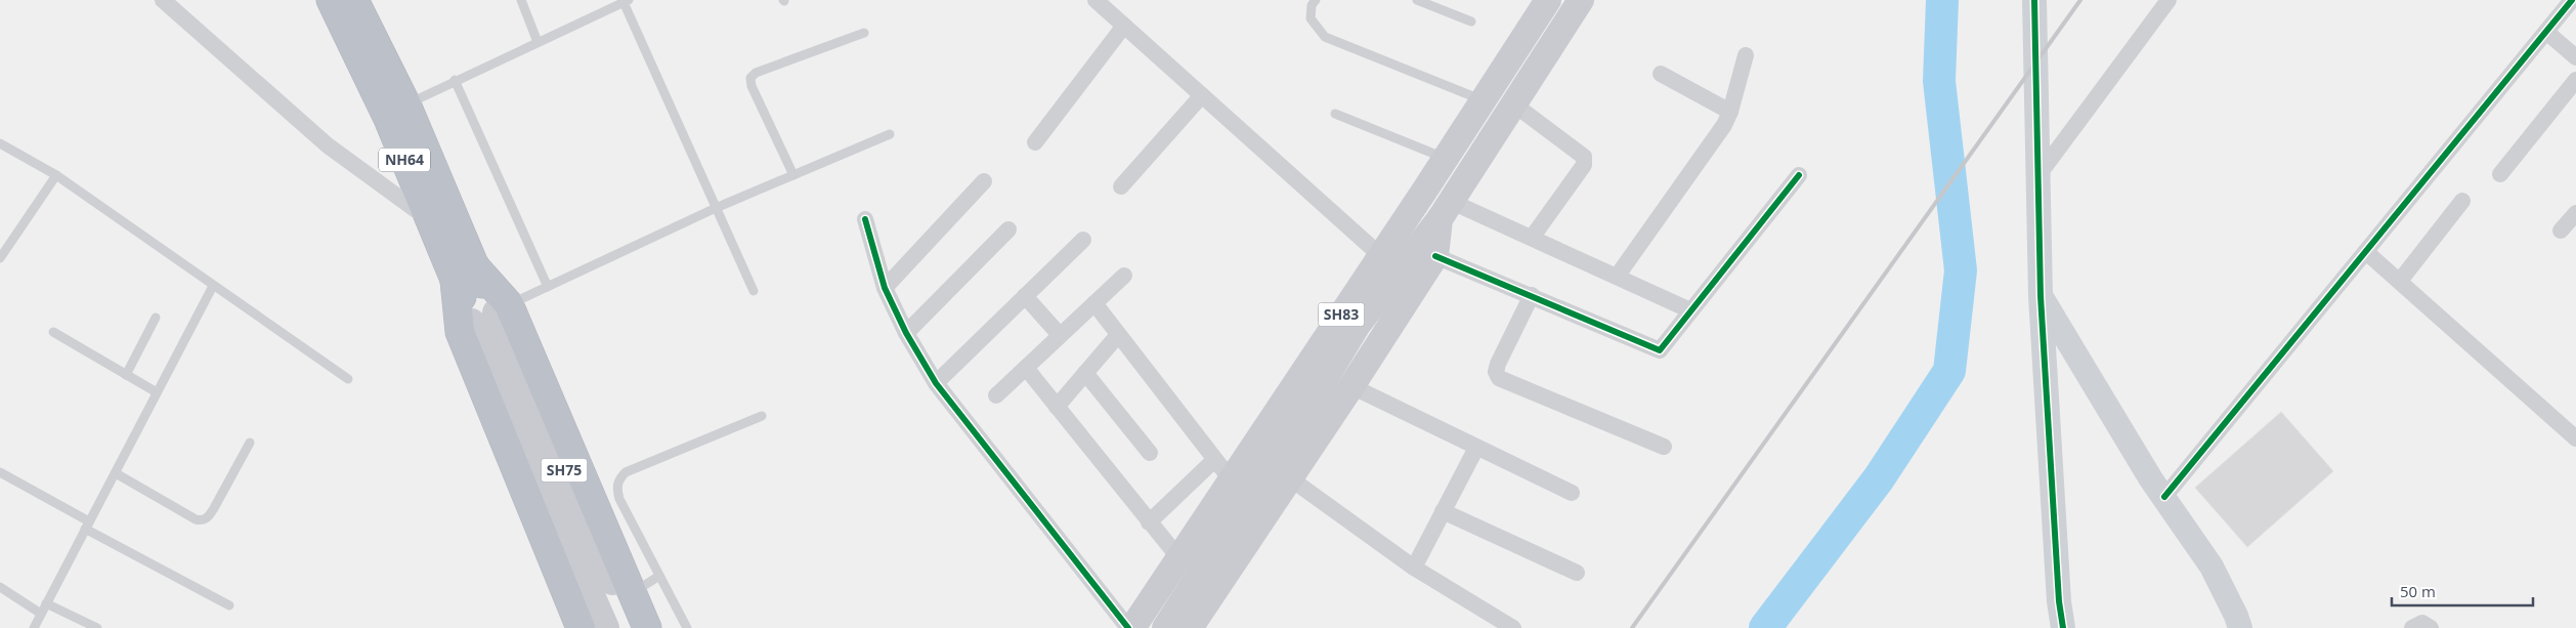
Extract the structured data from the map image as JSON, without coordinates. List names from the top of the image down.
{
  "streets": {
    "highway": ["NH64"],
    "main road": ["SH83", "SH75"]
  },
  "crossings": [
    ["NH64", "SH75"]
  ],
  "scale_bar": "50 m"
}
